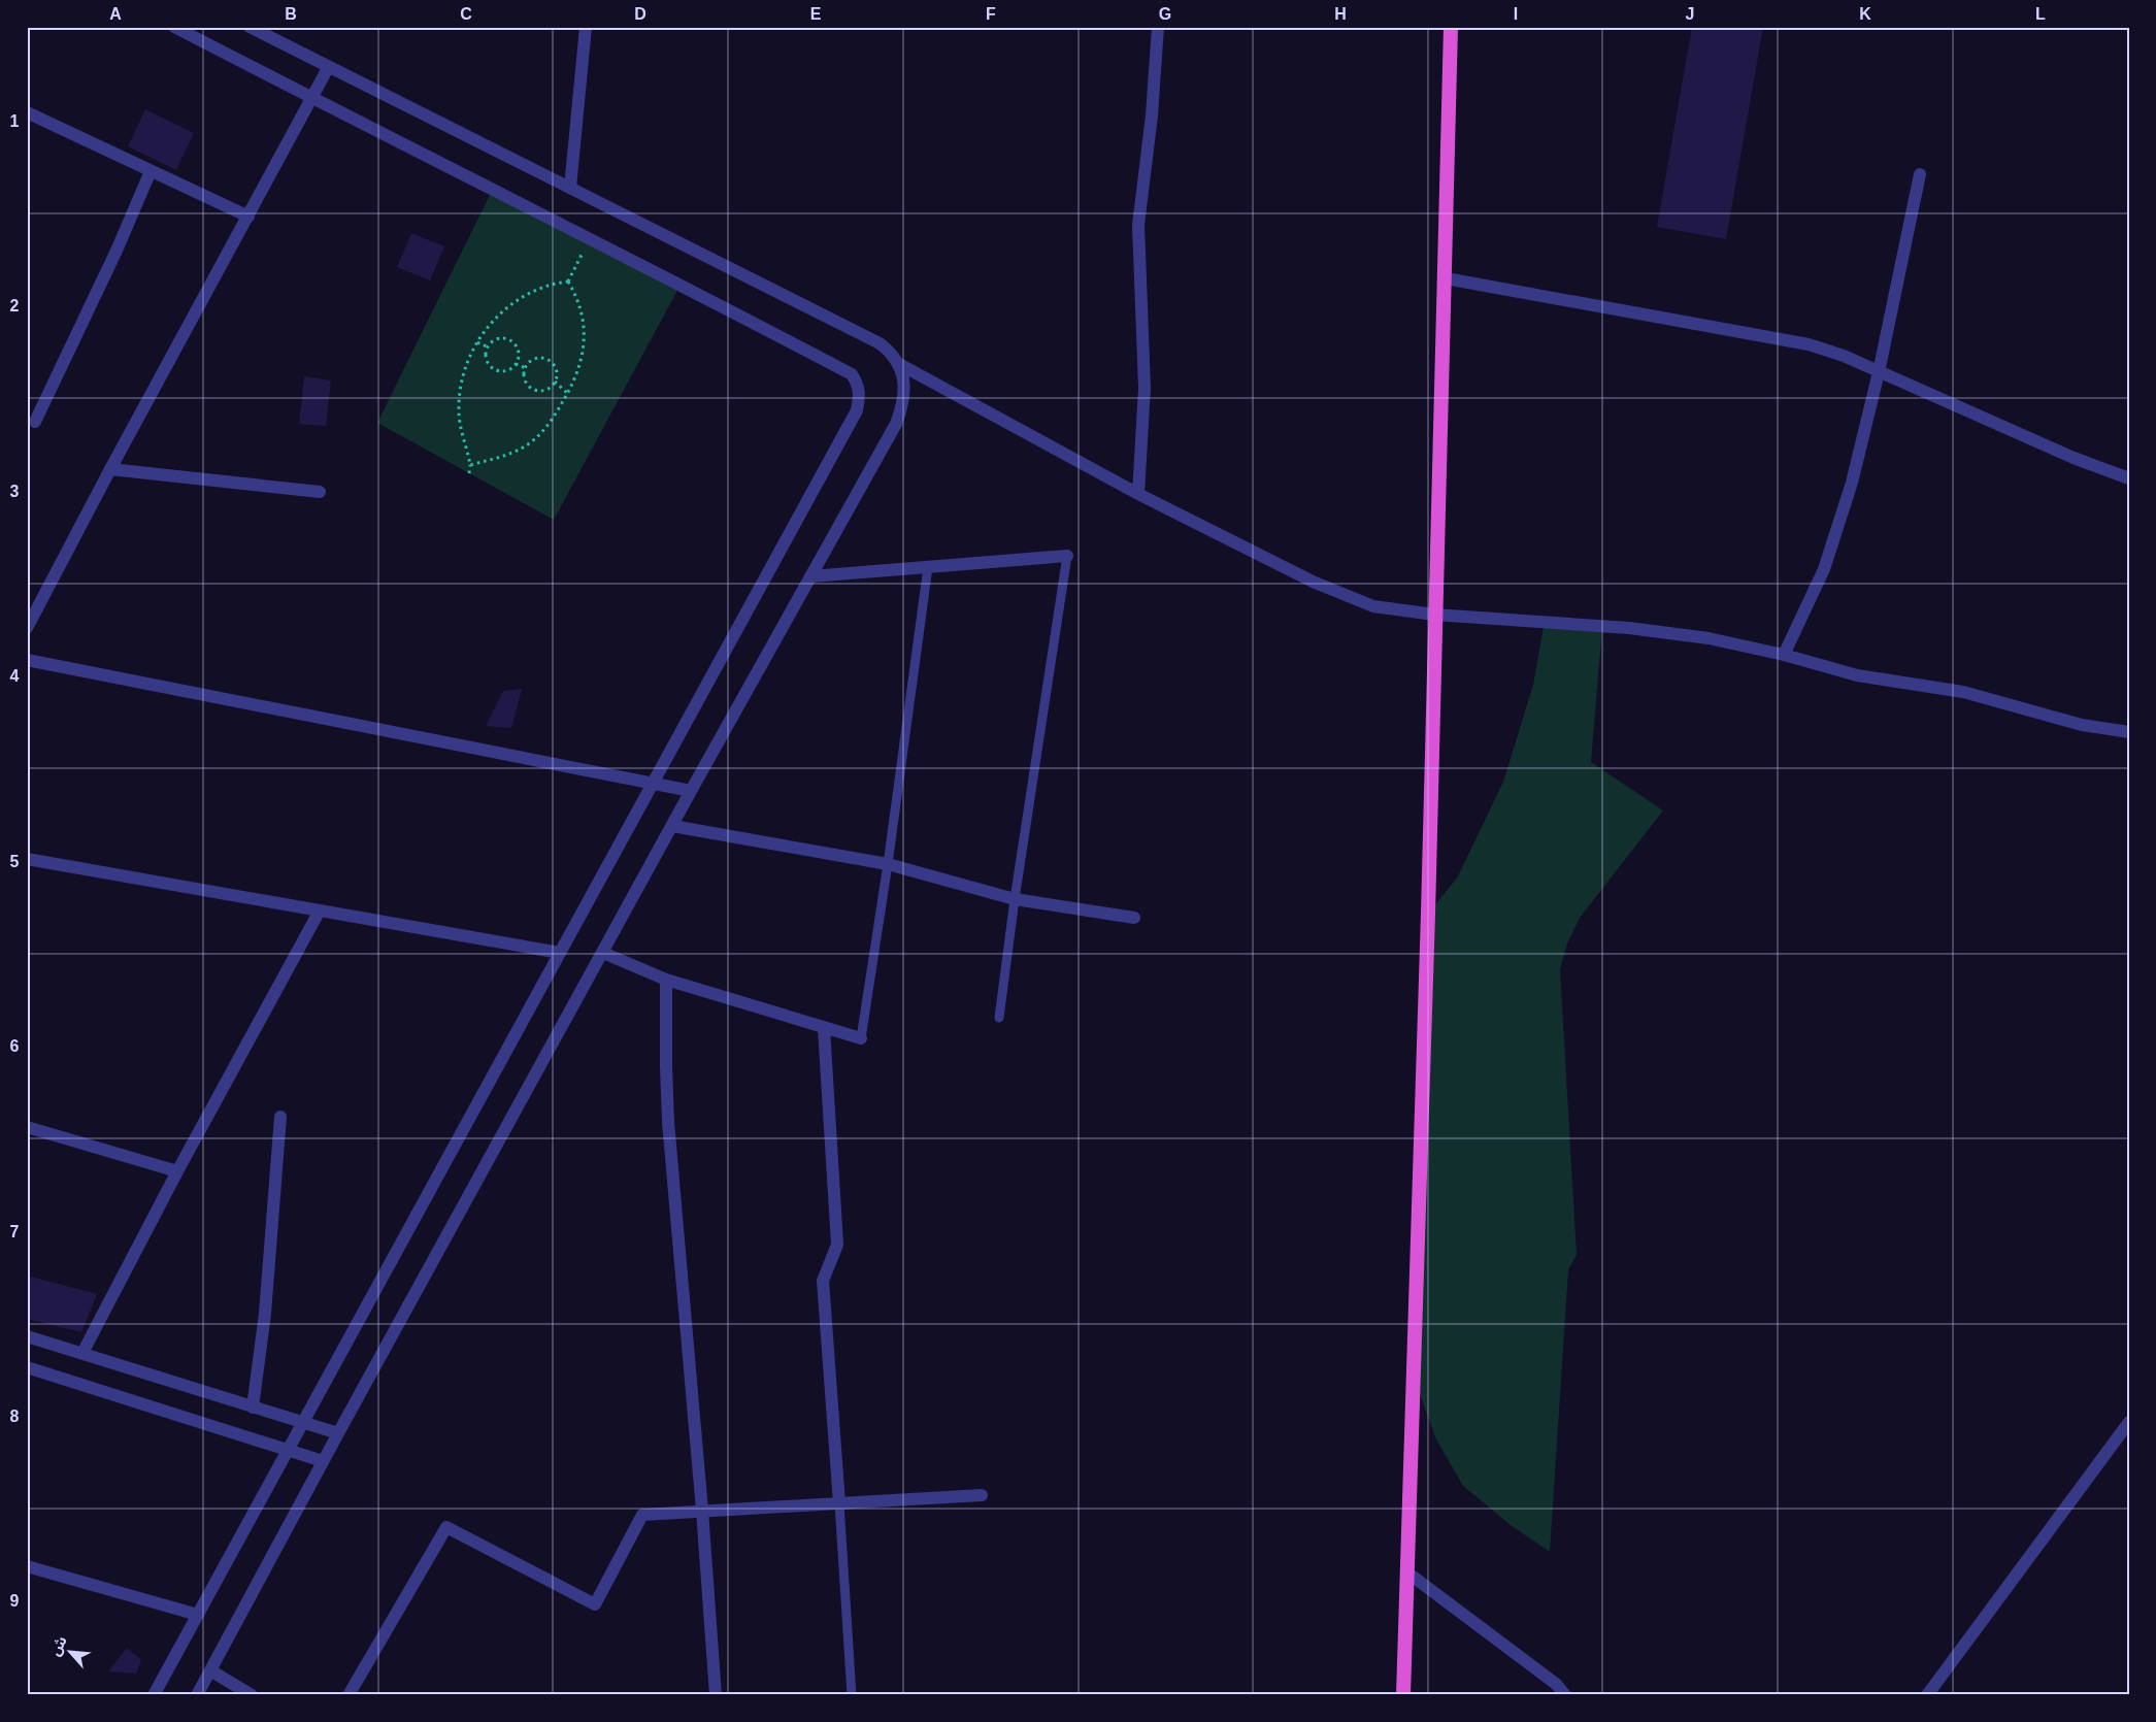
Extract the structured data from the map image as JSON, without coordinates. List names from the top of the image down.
{
  "north": "top left",
  "grid": {
    "columns": [
      "A",
      "B",
      "C",
      "D",
      "E",
      "F",
      "G",
      "H",
      "I",
      "J",
      "K",
      "L"
    ],
    "rows": [
      "1",
      "2",
      "3",
      "4",
      "5",
      "6",
      "7",
      "8",
      "9"
    ]
  }
}
